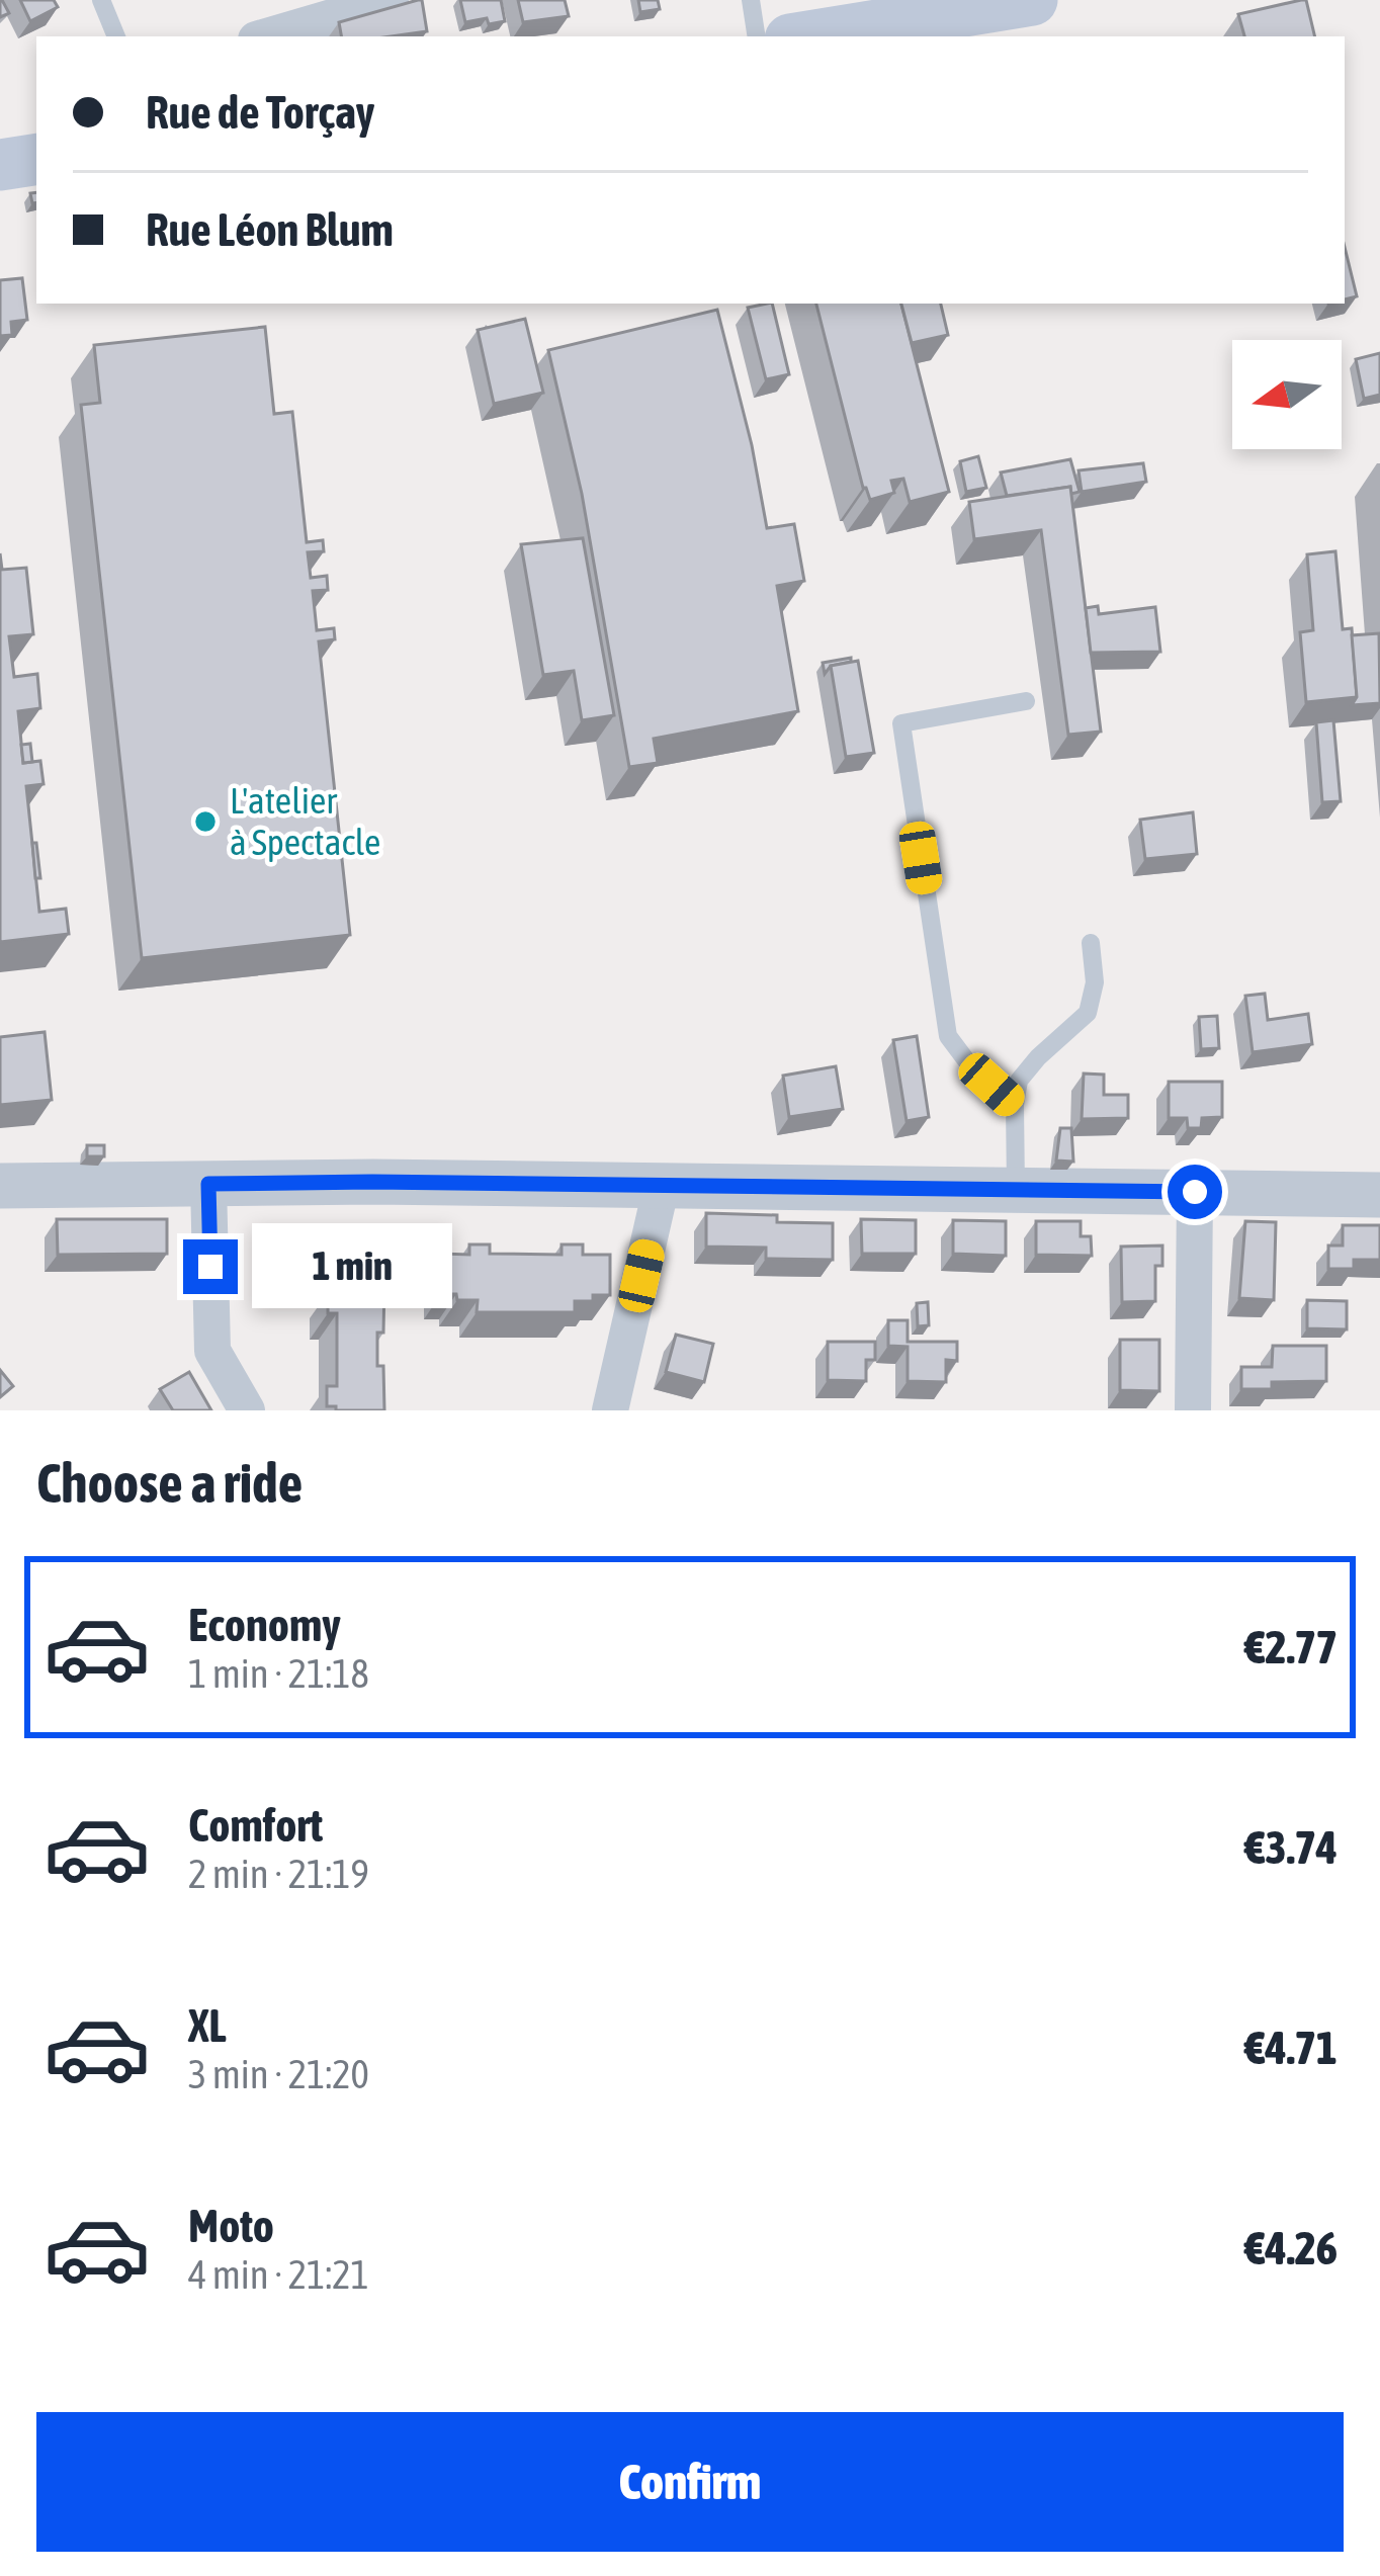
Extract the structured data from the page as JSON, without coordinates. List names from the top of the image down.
{
  "places": ["L'atelier à Spectacle"],
  "north": "left",
  "page": {
    "banner": ["Rue de Torçay", "Rue Léon Blum"],
    "bubble": "1 min",
    "heading": "Choose a ride",
    "list": [
      {
        "name": "Economy",
        "note": "1 min · 21:18",
        "value": "€2.77"
      },
      {
        "name": "Comfort",
        "note": "2 min · 21:19",
        "value": "€3.74"
      },
      {
        "name": "XL",
        "note": "3 min · 21:20",
        "value": "€4.71"
      },
      {
        "name": "Moto",
        "note": "4 min · 21:21",
        "value": "€4.26"
      }
    ],
    "buttons": "Confirm"
  }
}
